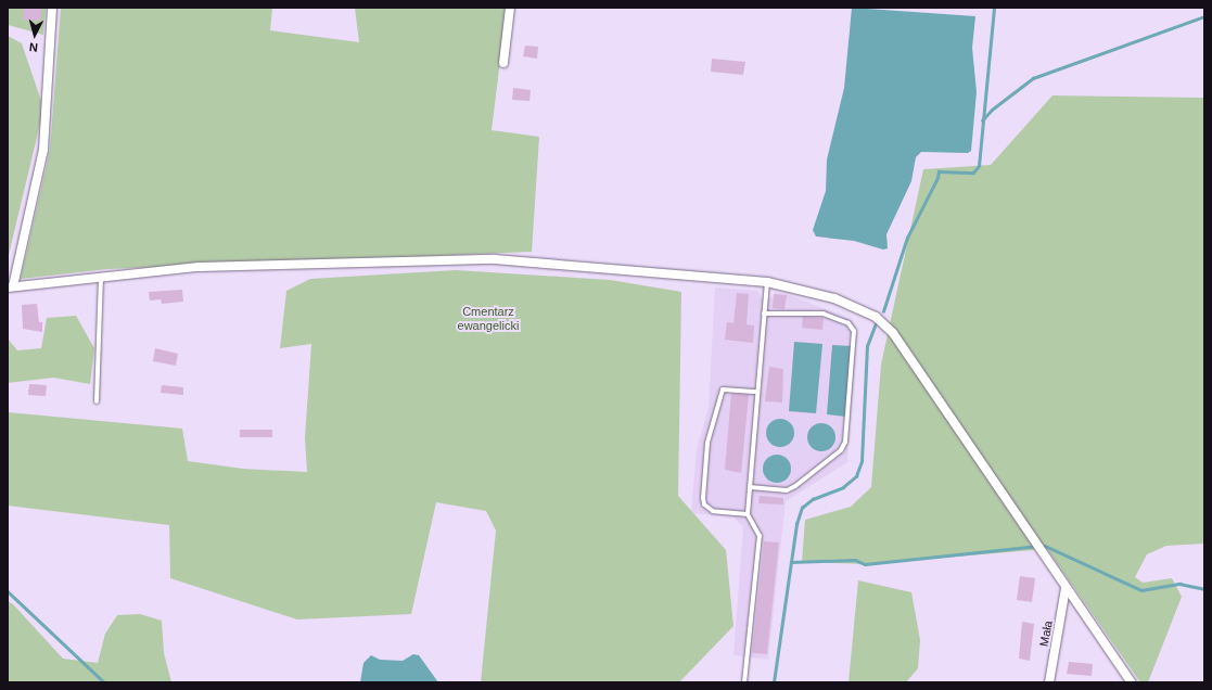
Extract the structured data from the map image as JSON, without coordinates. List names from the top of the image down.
{
  "streets": {
    "street": ["Mała"]
  },
  "parks": ["Cmentarz ewangelicki"],
  "north": "bottom"
}
